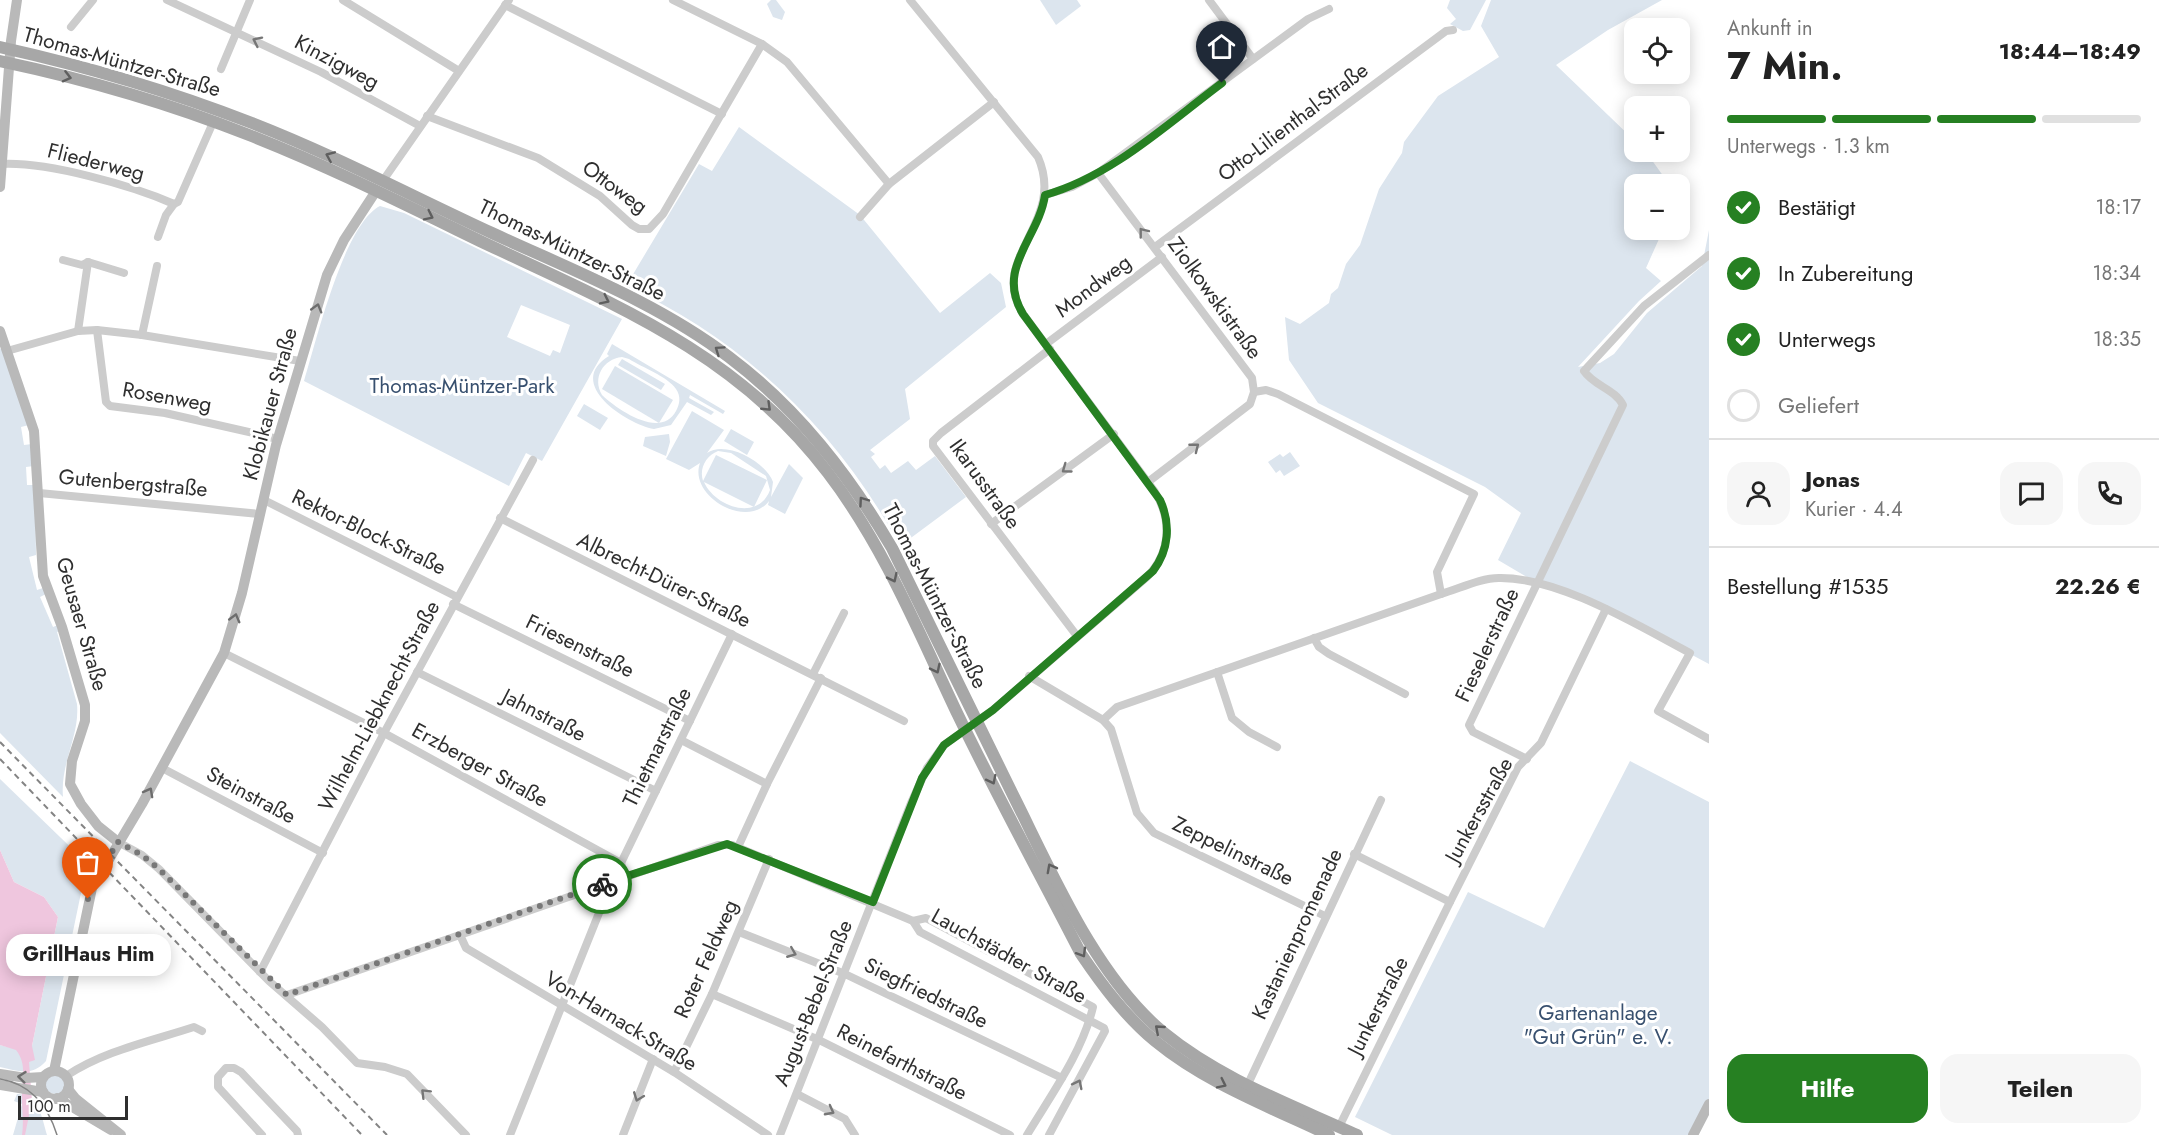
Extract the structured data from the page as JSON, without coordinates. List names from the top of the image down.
{
  "streets": {
    "main road": ["Thomas-Müntzer-Straße"],
    "street": [
      "Kinzigweg",
      "Otto-Lilienthal-Straße",
      "Fliederweg",
      "Ottoweg",
      "Mondweg",
      "Ziolkowskistraße",
      "Rosenweg",
      "Klobikauer Straße",
      "Gutenbergstraße",
      "Ikarusstraße",
      "Rektor-Block-Straße",
      "Albrecht-Dürer-Straße",
      "Geusaer Straße",
      "Fieselerstraße",
      "Friesenstraße",
      "Wilhelm-Liebknecht-Straße",
      "Jahnstraße",
      "Thietmarstraße",
      "Erzberger Straße",
      "Steinstraße",
      "Junkersstraße",
      "Zeppelinstraße",
      "Kastanienpromenade",
      "Lauchstädter Straße",
      "Roter Feldweg",
      "Siegfriedstraße",
      "August-Bebel-Straße",
      "Junkerstraße",
      "Von-Harnack-Straße",
      "Reinefarthstraße"
    ]
  },
  "crossings": [
    ["Thomas-Müntzer-Straße", "Klobikauer Straße"],
    ["Thomas-Müntzer-Straße", "Kastanienpromenade"],
    ["Thomas-Müntzer-Straße", "August-Bebel-Straße"],
    ["Thomas-Müntzer-Straße", "Junkerstraße"],
    ["Kinzigweg", "Klobikauer Straße"],
    ["Otto-Lilienthal-Straße", "Ziolkowskistraße"],
    ["Ottoweg", "Klobikauer Straße"],
    ["Mondweg", "Ziolkowskistraße"],
    ["Mondweg", "Ikarusstraße"],
    ["Mondweg", "August-Bebel-Straße"],
    ["Ziolkowskistraße", "August-Bebel-Straße"],
    ["Klobikauer Straße", "Gutenbergstraße"],
    ["Klobikauer Straße", "Rektor-Block-Straße"],
    ["Klobikauer Straße", "Geusaer Straße"],
    ["Klobikauer Straße", "Erzberger Straße"],
    ["Klobikauer Straße", "Steinstraße"],
    ["Gutenbergstraße", "Geusaer Straße"],
    ["Ikarusstraße", "August-Bebel-Straße"],
    ["Rektor-Block-Straße", "Friesenstraße"],
    ["Rektor-Block-Straße", "Wilhelm-Liebknecht-Straße"],
    ["Albrecht-Dürer-Straße", "Wilhelm-Liebknecht-Straße"],
    ["Albrecht-Dürer-Straße", "Thietmarstraße"],
    ["Fieselerstraße", "Junkersstraße"],
    ["Friesenstraße", "Wilhelm-Liebknecht-Straße"],
    ["Friesenstraße", "Thietmarstraße"],
    ["Wilhelm-Liebknecht-Straße", "Jahnstraße"],
    ["Wilhelm-Liebknecht-Straße", "Erzberger Straße"],
    ["Wilhelm-Liebknecht-Straße", "Steinstraße"],
    ["Jahnstraße", "Thietmarstraße"],
    ["Thietmarstraße", "Erzberger Straße"],
    ["Junkersstraße", "Junkerstraße"],
    ["Zeppelinstraße", "Kastanienpromenade"],
    ["Lauchstädter Straße", "Roter Feldweg"],
    ["Lauchstädter Straße", "August-Bebel-Straße"],
    ["Lauchstädter Straße", "Von-Harnack-Straße"],
    ["Roter Feldweg", "Siegfriedstraße"],
    ["Roter Feldweg", "Von-Harnack-Straße"],
    ["Roter Feldweg", "Reinefarthstraße"],
    ["Siegfriedstraße", "August-Bebel-Straße"],
    ["August-Bebel-Straße", "Reinefarthstraße"]
  ],
  "one_way": ["Kinzigweg", "Klobikauer Straße"],
  "parks": ["Thomas-Müntzer-Park", "Gartenanlage \"Gut Grün\" e. V."],
  "places": ["GrillHaus Him"],
  "scale_bar": "100 m",
  "page": {
    "heading": ["7 Min.", "Ankunft in", "18:44–18:49"],
    "panel": [
      "Jonas",
      "Kurier · 4.4",
      "Bestellung #1535",
      "22.26 €"
    ],
    "map_buttons": ["+", "−"],
    "bar": "Unterwegs · 1.3 km",
    "list": [
      ["Bestätigt", "18:17"],
      ["In Zubereitung", "18:34"],
      ["Unterwegs", "18:35"],
      "Geliefert"
    ],
    "bubble": "GrillHaus Him",
    "buttons": ["Hilfe", "Teilen"],
    "scale": "100 m"
  }
}
